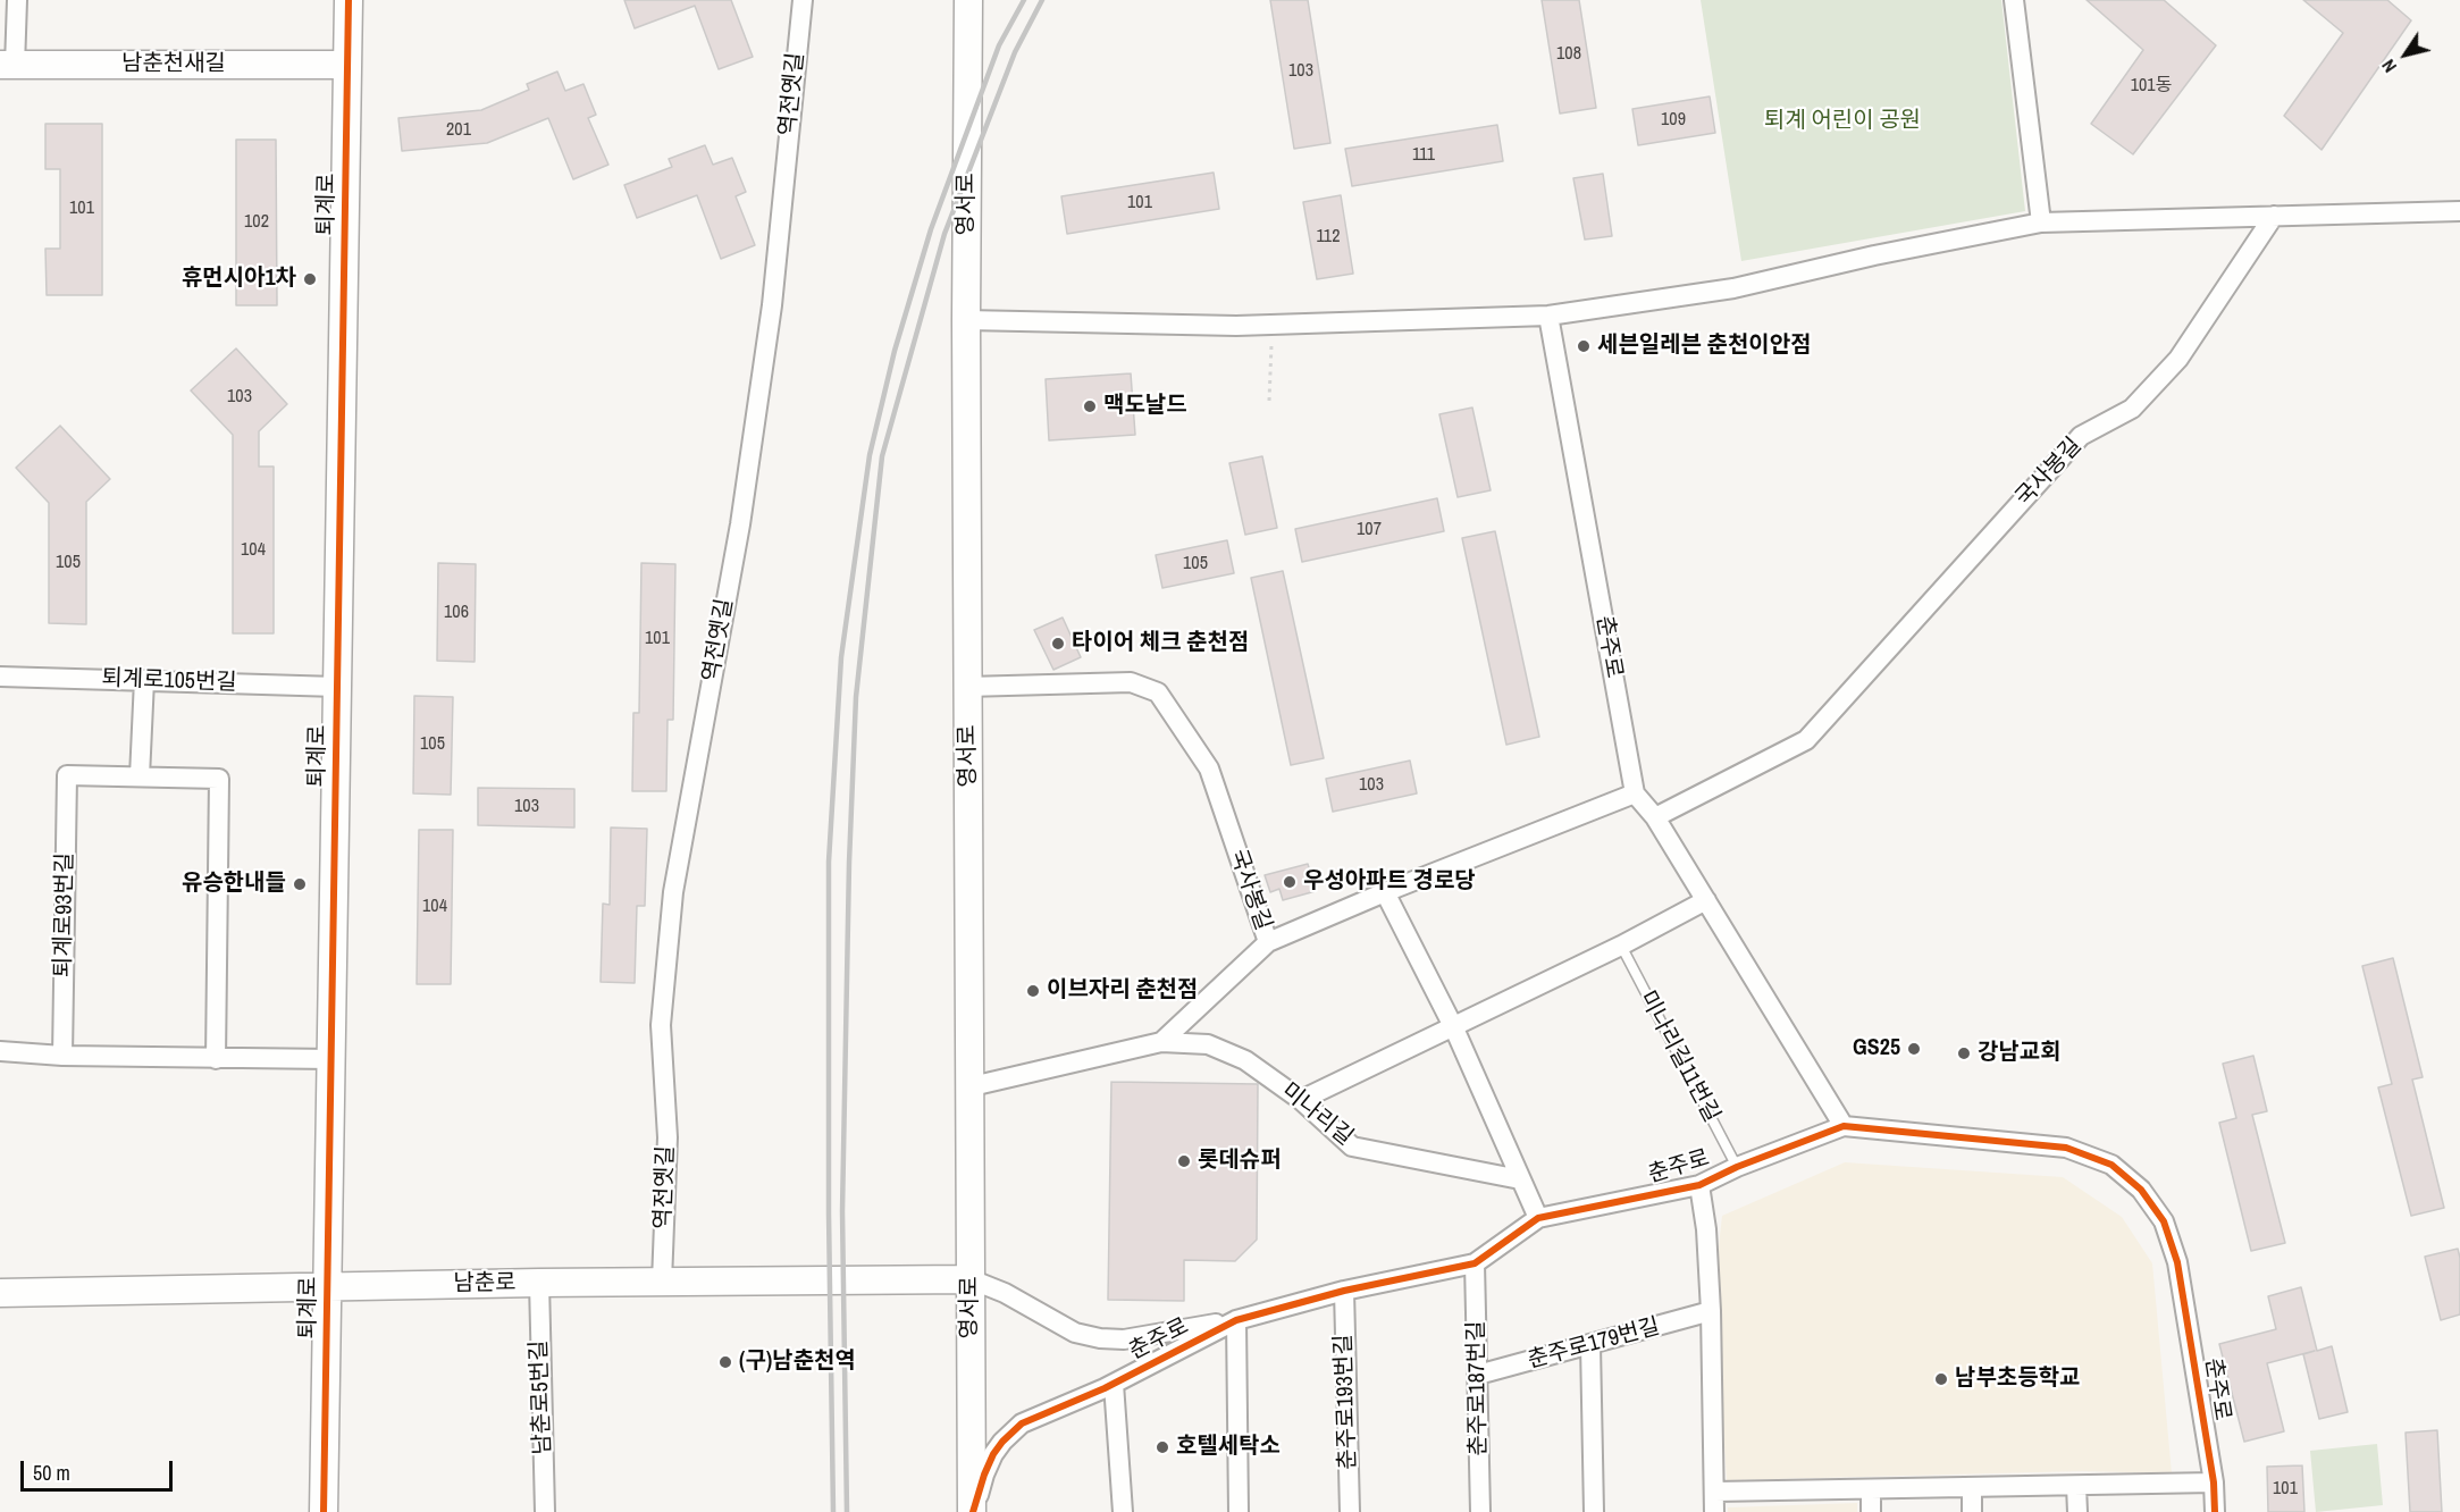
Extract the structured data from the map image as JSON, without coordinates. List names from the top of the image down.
{
  "streets": {
    "street": [
      "남춘천새길",
      "역전옛길",
      "퇴계로",
      "영서로",
      "국사봉길",
      "춘주로",
      "퇴계로105번길",
      "퇴계로93번길",
      "미나리길",
      "남춘로",
      "춘주로179번길",
      "춘주로187번길",
      "남춘로5번길",
      "춘주로193번길"
    ],
    "lane": ["미나리길11번길"]
  },
  "crossings": [
    ["남춘천새길", "퇴계로"],
    ["역전옛길", "남춘로"],
    ["퇴계로", "퇴계로105번길"],
    ["퇴계로", "남춘로"],
    ["영서로", "국사봉길"],
    ["영서로", "춘주로"],
    ["영서로", "미나리길"],
    ["영서로", "남춘로"],
    ["국사봉길", "춘주로"],
    ["국사봉길", "미나리길"],
    ["춘주로", "미나리길11번길"],
    ["춘주로", "춘주로187번길"],
    ["춘주로", "춘주로193번길"],
    ["남춘로", "남춘로5번길"],
    ["춘주로179번길", "춘주로187번길"]
  ],
  "parks": ["퇴계 어린이 공원"],
  "places": [
    "휴먼시아1차",
    "세븐일레븐 춘천이안점",
    "맥도날드",
    "타이어 체크 춘천점",
    "우성아파트 경로당",
    "유승한내들",
    "이브자리 춘천점",
    "GS25",
    "강남교회",
    "롯데슈퍼",
    "(구)남춘천역",
    "남부초등학교",
    "호텔세탁소"
  ],
  "house_numbers": [
    "108",
    "103",
    "101동",
    "109",
    "201",
    "111",
    "101",
    "101",
    "102",
    "112",
    "103",
    "107",
    "104",
    "105",
    "105",
    "106",
    "101",
    "105",
    "103",
    "103",
    "104",
    "101"
  ],
  "scale_bar": "50 m",
  "north": "bottom left"
}
